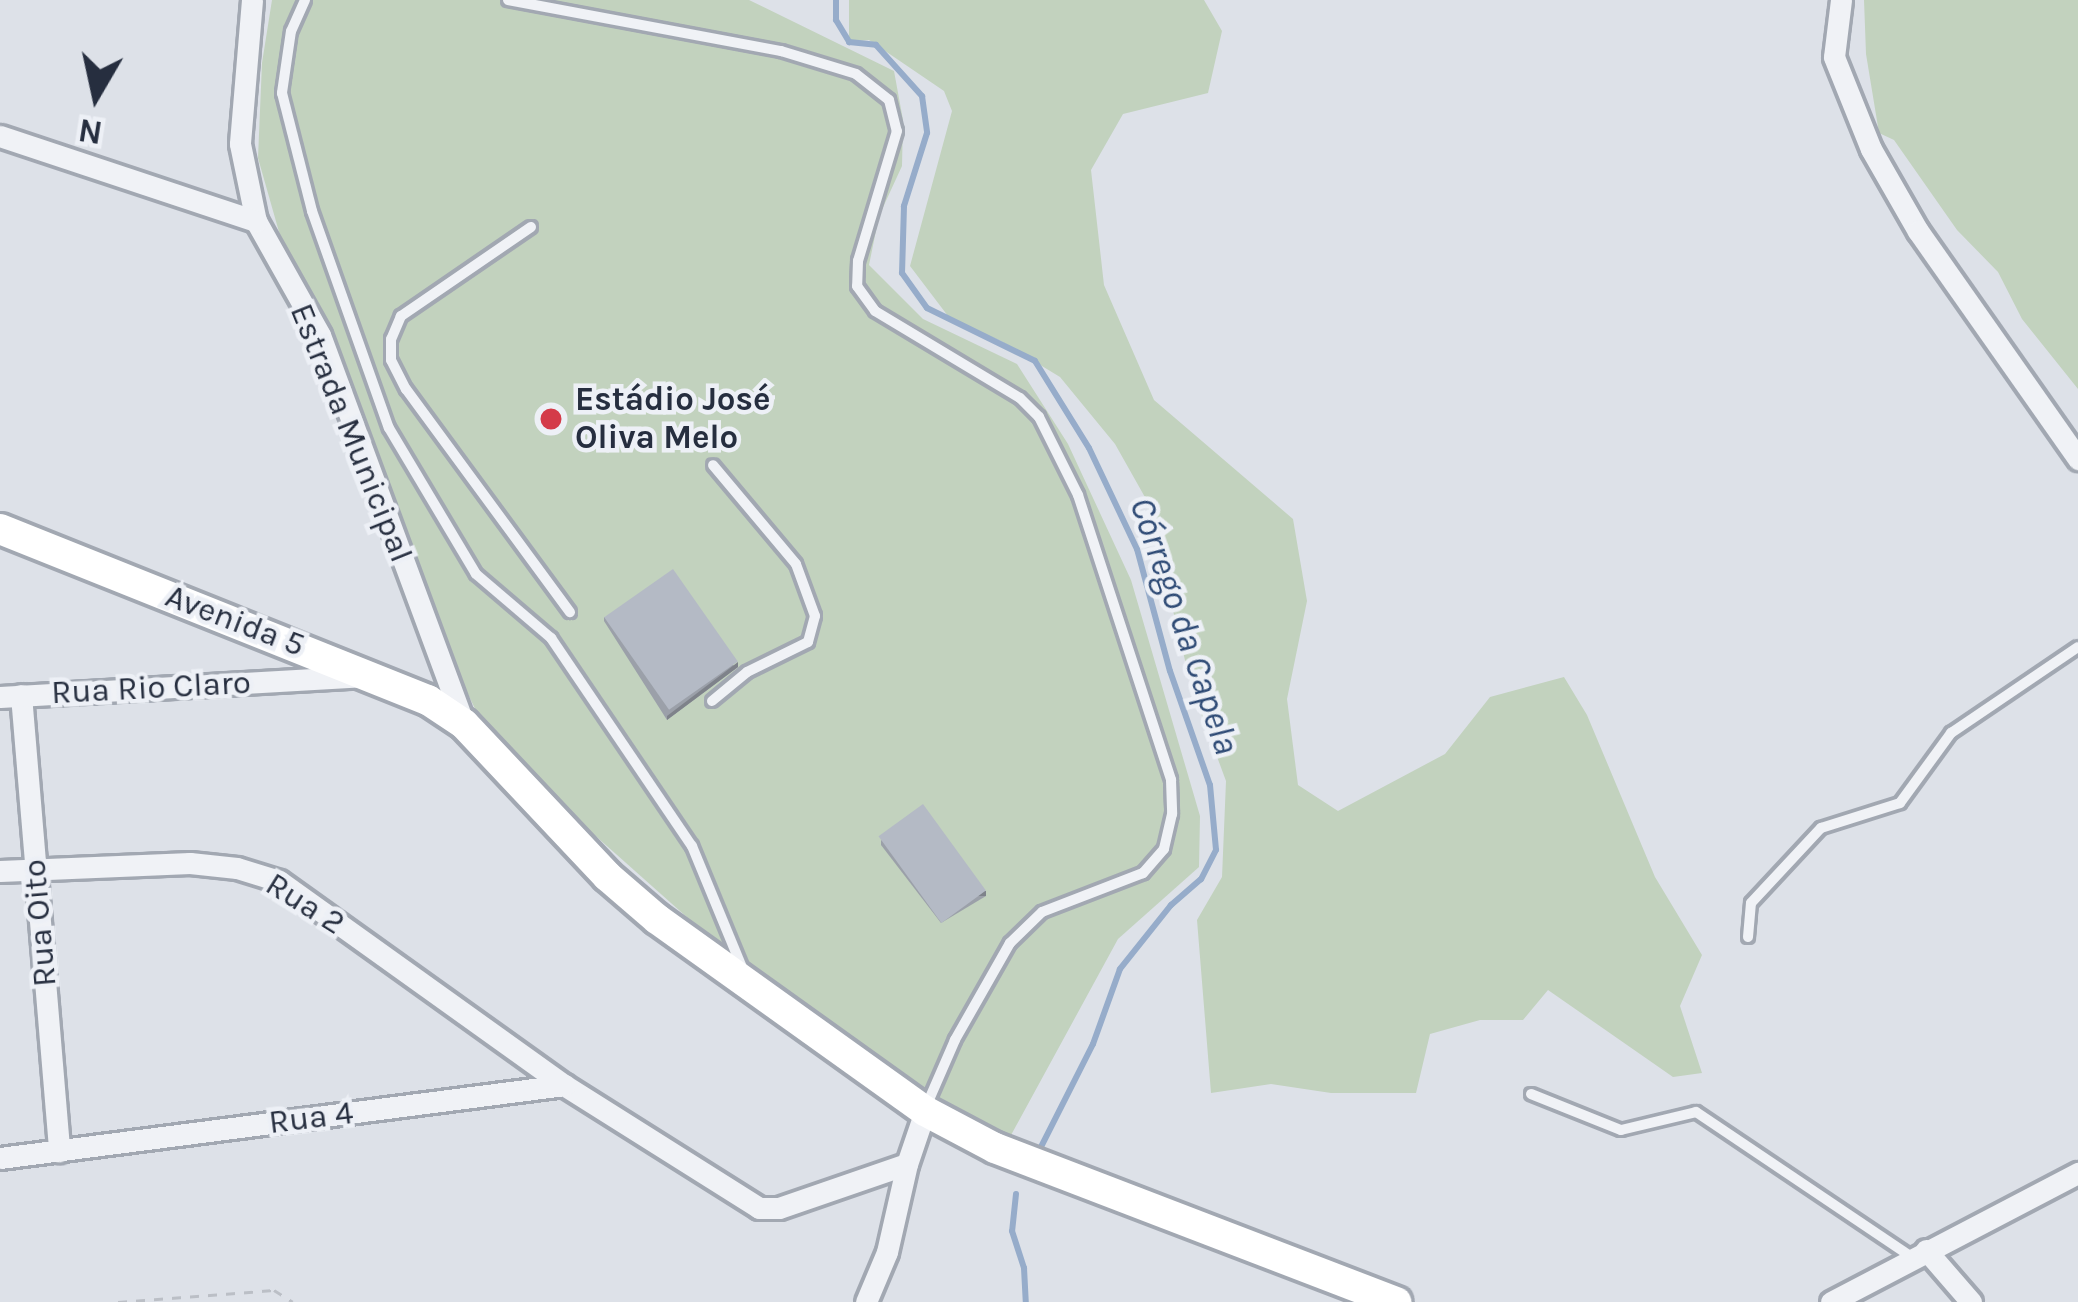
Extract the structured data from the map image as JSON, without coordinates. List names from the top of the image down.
{
  "streets": {
    "street": [
      "Estrada Municipal",
      "Avenida 5",
      "Rua Rio Claro",
      "Rua 2",
      "Rua Oito",
      "Rua 4"
    ]
  },
  "crossings": [
    ["Estrada Municipal", "Avenida 5"],
    ["Avenida 5", "Rua Rio Claro"],
    ["Rua Rio Claro", "Rua Oito"],
    ["Rua 2", "Rua Oito"],
    ["Rua 2", "Rua 4"],
    ["Rua Oito", "Rua 4"]
  ],
  "water": ["Córrego da Capela"],
  "places": ["Estádio José Oliva Melo"],
  "north": "bottom"
}
